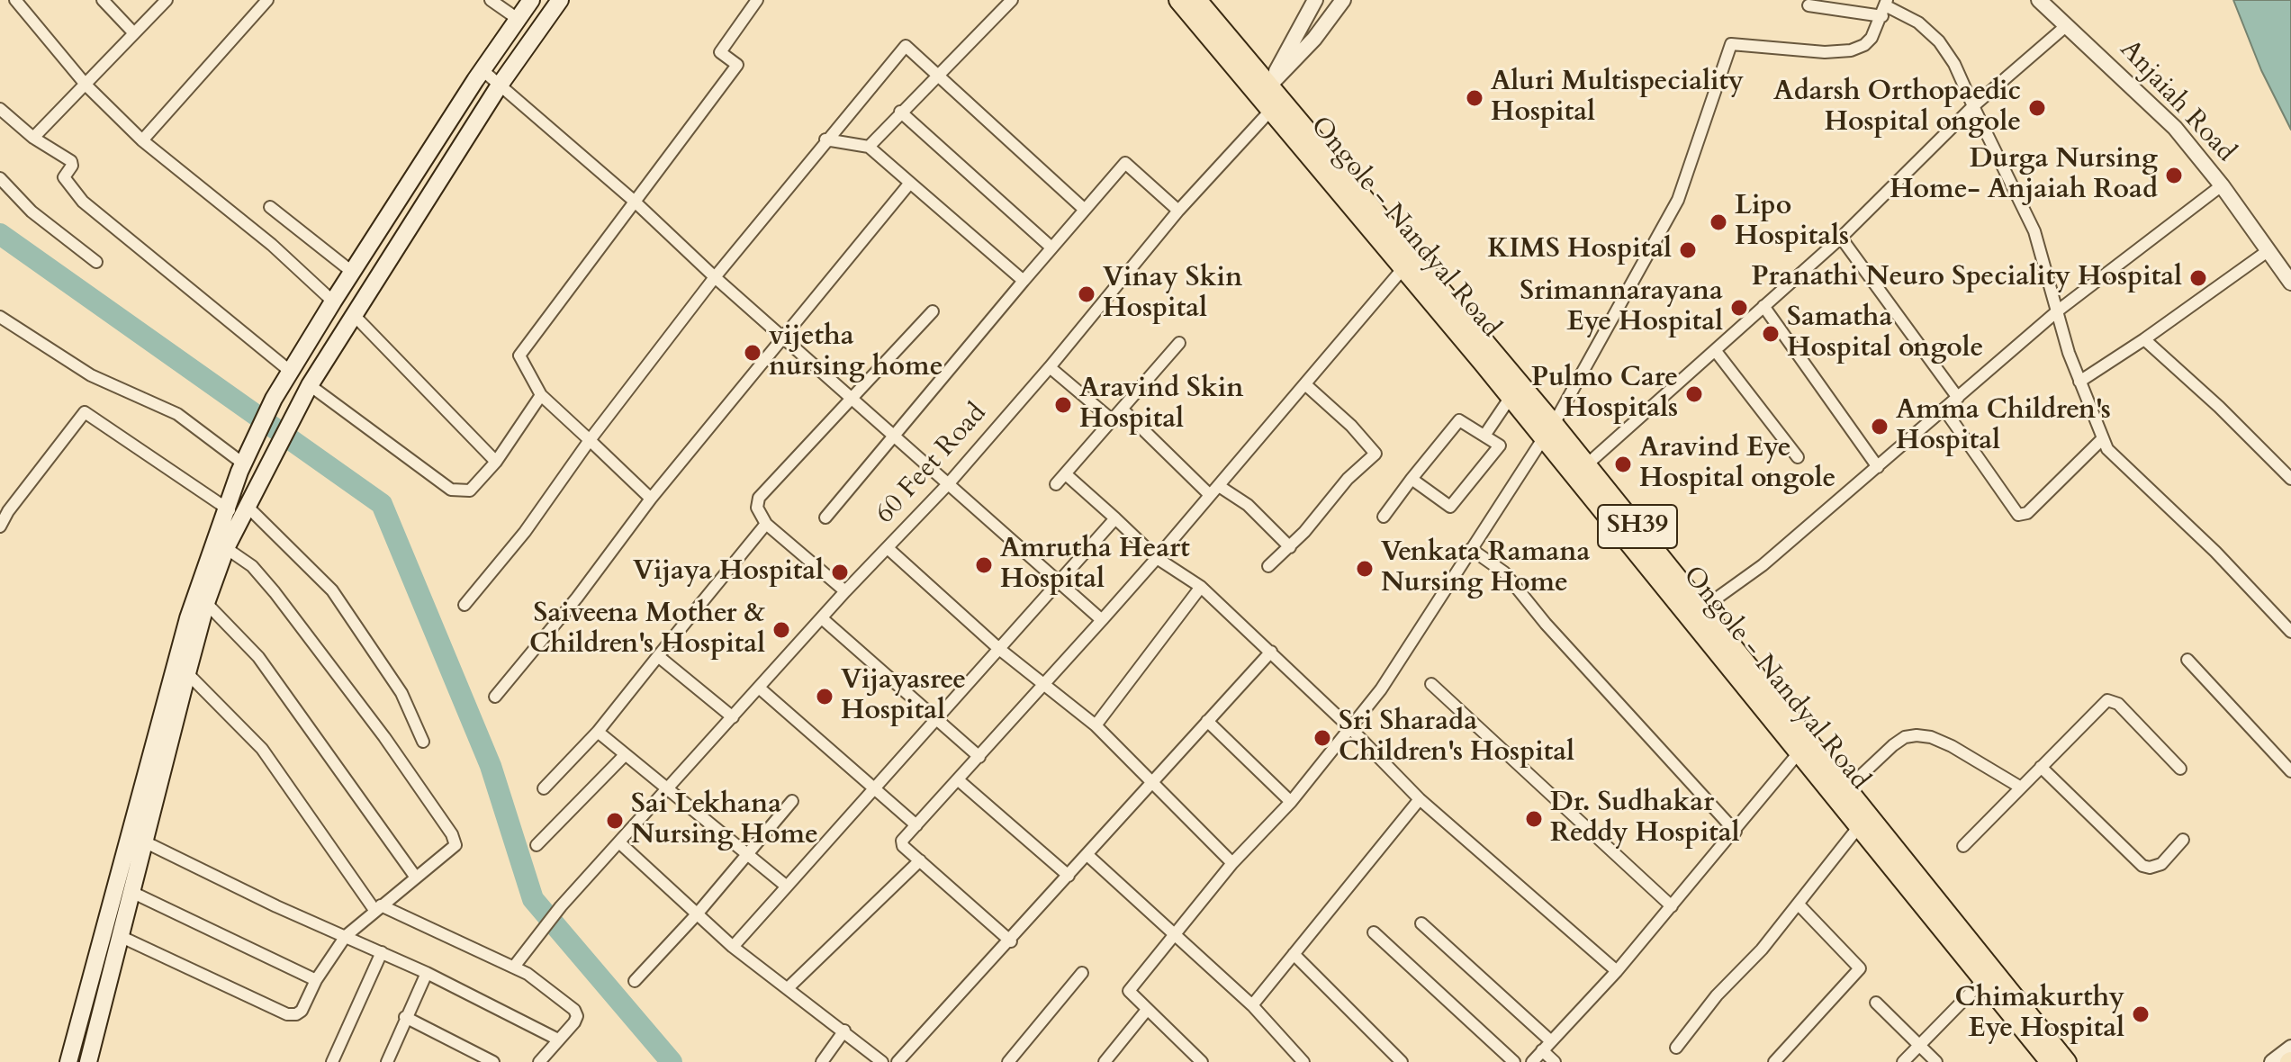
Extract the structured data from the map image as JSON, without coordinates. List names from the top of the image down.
{
  "streets": {
    "main road": ["Ongole - Nandyal Road", "SH39"],
    "street": ["Anjaiah Road", "60 Feet Road"]
  },
  "crossings": [
    ["Ongole - Nandyal Road", "60 Feet Road"]
  ],
  "places": [
    "Aluri Multispeciality Hospital",
    "Adarsh Orthopaedic Hospital ongole",
    "Durga Nursing Home- Anjaiah Road",
    "Lipo Hospitals",
    "KIMS Hospital",
    "Pranathi Neuro Speciality Hospital",
    "Vinay Skin Hospital",
    "Srimannarayana Eye Hospital",
    "Samatha Hospital ongole",
    "vijetha nursing home",
    "Pulmo Care Hospitals",
    "Aravind Skin Hospital",
    "Amma Children's Hospital",
    "Aravind Eye Hospital ongole",
    "Amrutha Heart Hospital",
    "Venkata Ramana Nursing Home",
    "Vijaya Hospital",
    "Saiveena Mother & Children's Hospital",
    "Vijayasree Hospital",
    "Sri Sharada Children's Hospital",
    "Dr. Sudhakar Reddy Hospital",
    "Sai Lekhana Nursing Home",
    "Chimakurthy Eye Hospital"
  ]
}
